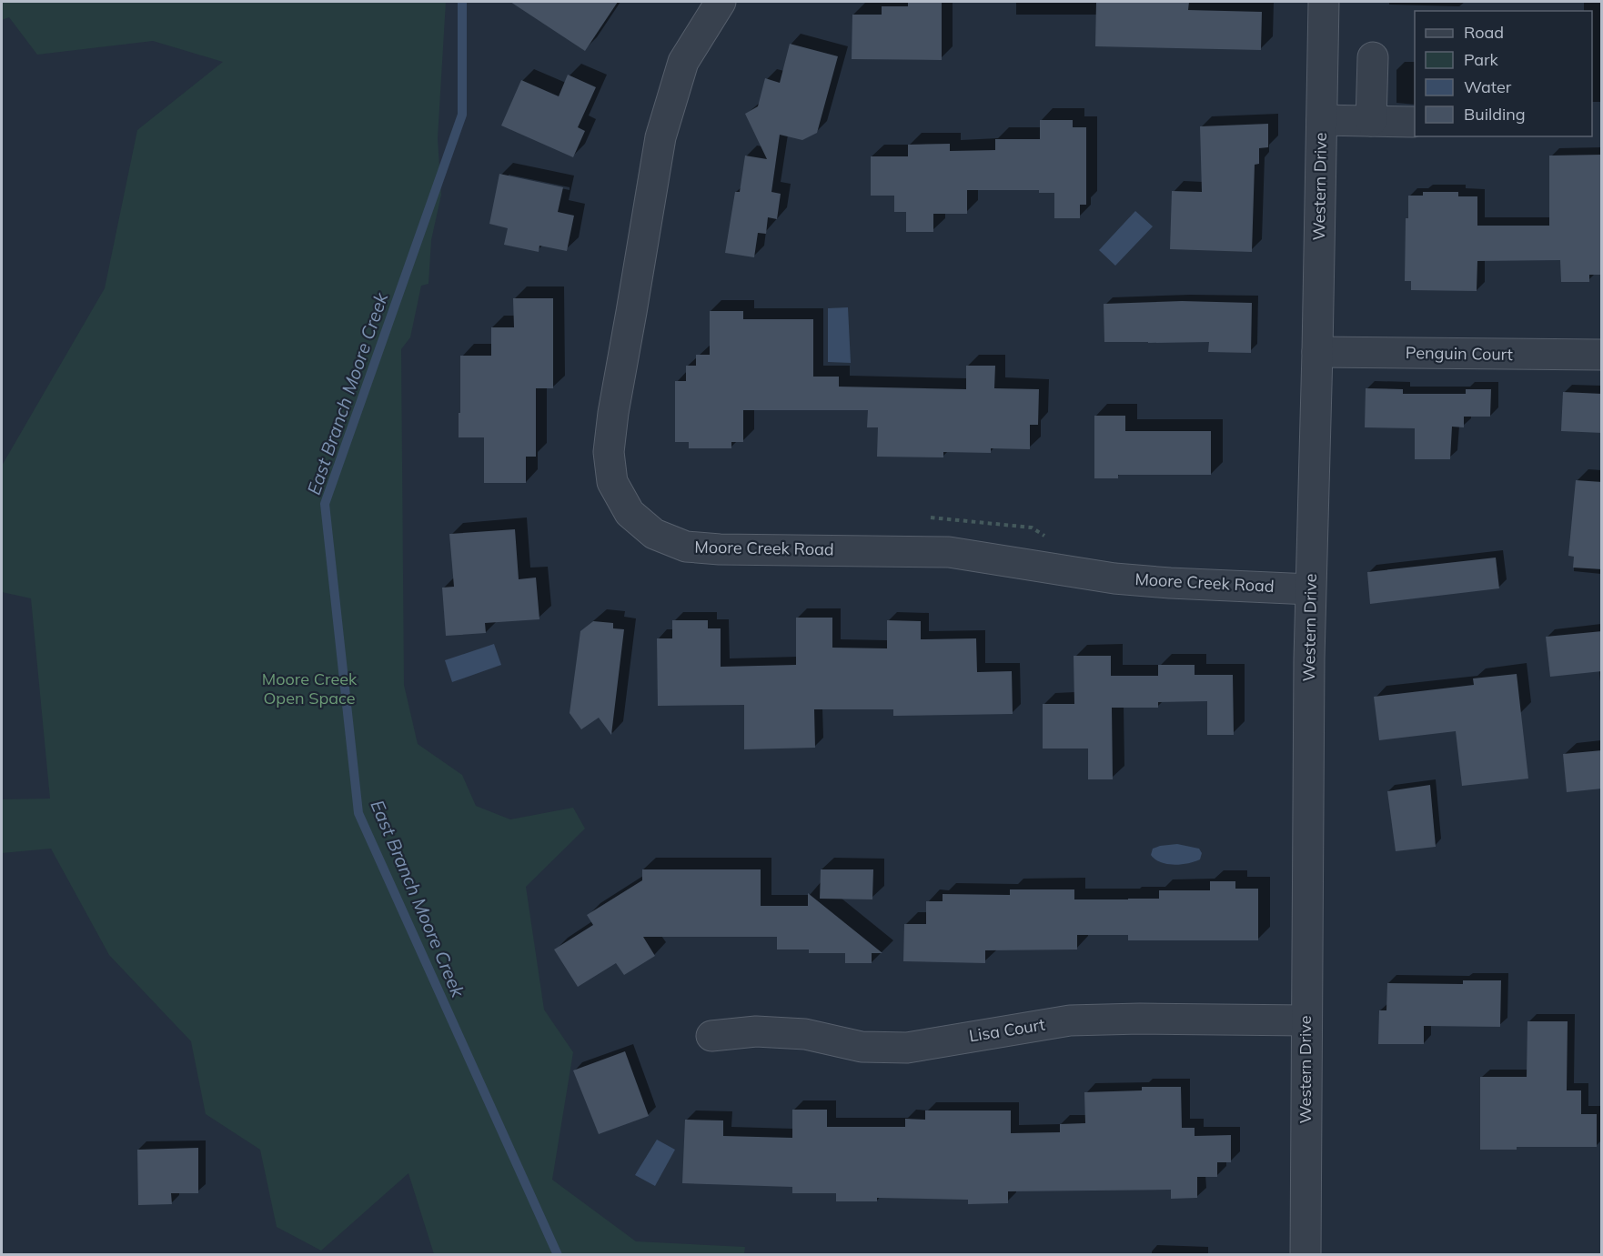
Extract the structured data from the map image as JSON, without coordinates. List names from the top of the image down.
{
  "streets": {
    "street": [
      "Western Drive",
      "Penguin Court",
      "Moore Creek Road",
      "Lisa Court"
    ]
  },
  "crossings": [
    ["Western Drive", "Penguin Court"],
    ["Western Drive", "Moore Creek Road"],
    ["Western Drive", "Lisa Court"]
  ],
  "water": ["East Branch Moore Creek"],
  "parks": ["Moore Creek Open Space"],
  "legend": [
    "Road",
    "Park",
    "Water",
    "Building"
  ]
}
